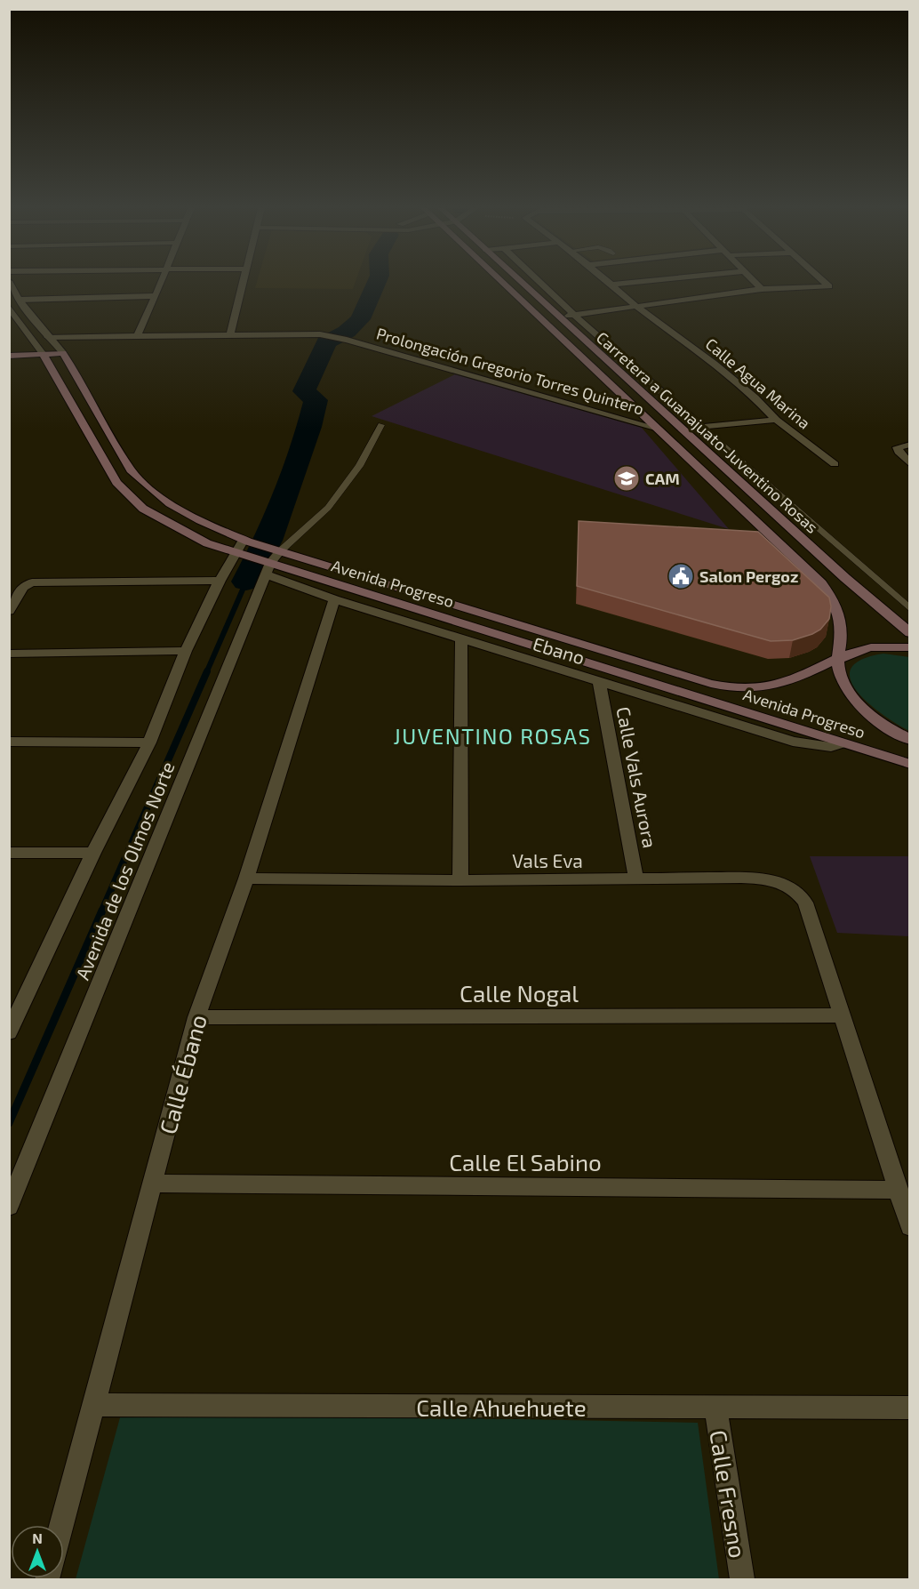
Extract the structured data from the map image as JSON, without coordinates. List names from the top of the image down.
{
  "streets": {
    "main road": ["Carretera a Guanajuato-Juventino Rosas", "Avenida Progreso"],
    "street": [
      "Prolongación Gregorio Torres Quintero",
      "Calle Agua Marina",
      "Ebano",
      "Calle Vals Aurora",
      "Vals Eva",
      "Avenida de los Olmos Norte",
      "Calle Nogal",
      "Calle Ébano",
      "Calle El Sabino",
      "Calle Ahuehuete",
      "Calle Fresno"
    ]
  },
  "crossings": [
    ["Prolongación Gregorio Torres Quintero", "Carretera a Guanajuato-Juventino Rosas"],
    ["Prolongación Gregorio Torres Quintero", "Avenida Progreso"],
    ["Carretera a Guanajuato-Juventino Rosas", "Avenida Progreso"],
    ["Avenida Progreso", "Ebano"],
    ["Avenida Progreso", "Avenida de los Olmos Norte"],
    ["Ebano", "Calle Vals Aurora"],
    ["Ebano", "Avenida de los Olmos Norte"],
    ["Ebano", "Calle Ébano"],
    ["Calle Vals Aurora", "Vals Eva"],
    ["Vals Eva", "Calle Nogal"],
    ["Vals Eva", "Calle Ébano"],
    ["Vals Eva", "Calle El Sabino"],
    ["Calle Nogal", "Calle Ébano"],
    ["Calle Ébano", "Calle El Sabino"],
    ["Calle Ébano", "Calle Ahuehuete"],
    ["Calle Ahuehuete", "Calle Fresno"]
  ],
  "districts": ["JUVENTINO ROSAS"],
  "places": {
    "school or university": ["CAM"],
    "public building": ["Salon Pergoz"]
  },
  "north": "top"
}
